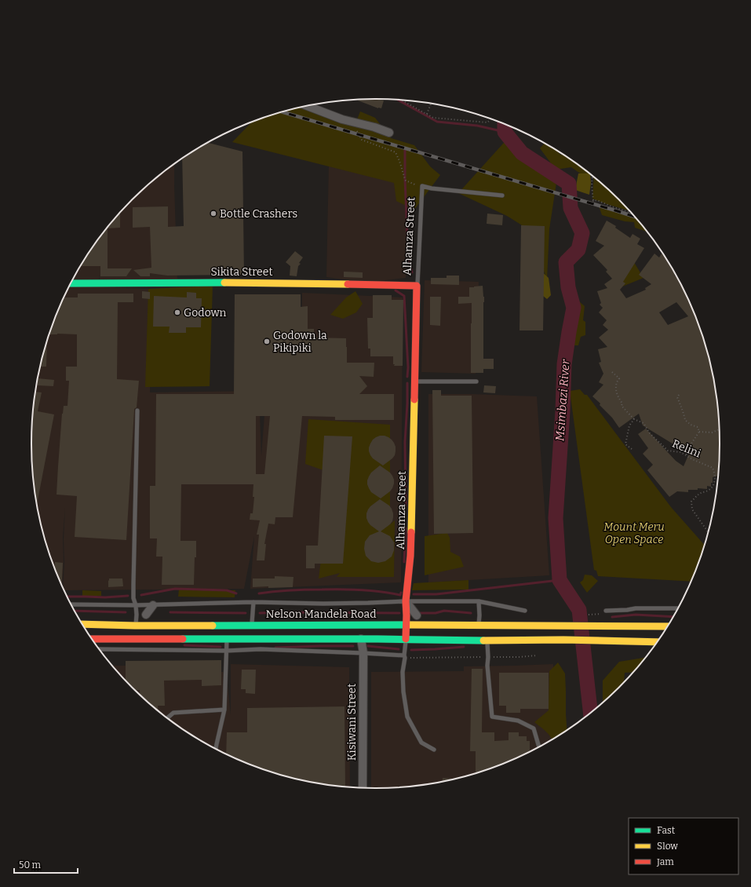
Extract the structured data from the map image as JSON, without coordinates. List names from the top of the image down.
{
  "streets": {
    "main road": ["Alhamza Street", "Sikita Street", "Nelson Mandela Road"],
    "street": ["Kisiwani Street"],
    "path": ["Relini"]
  },
  "crossings": [
    ["Alhamza Street", "Sikita Street"],
    ["Alhamza Street", "Nelson Mandela Road"]
  ],
  "water": ["Msimbazi River"],
  "parks": ["Mount Meru Open Space"],
  "places": ["Bottle Crashers", "Godown", "Godown la Pikipiki"],
  "legend": ["Fast", "Slow", "Jam"],
  "scale_bar": "50 m"
}
